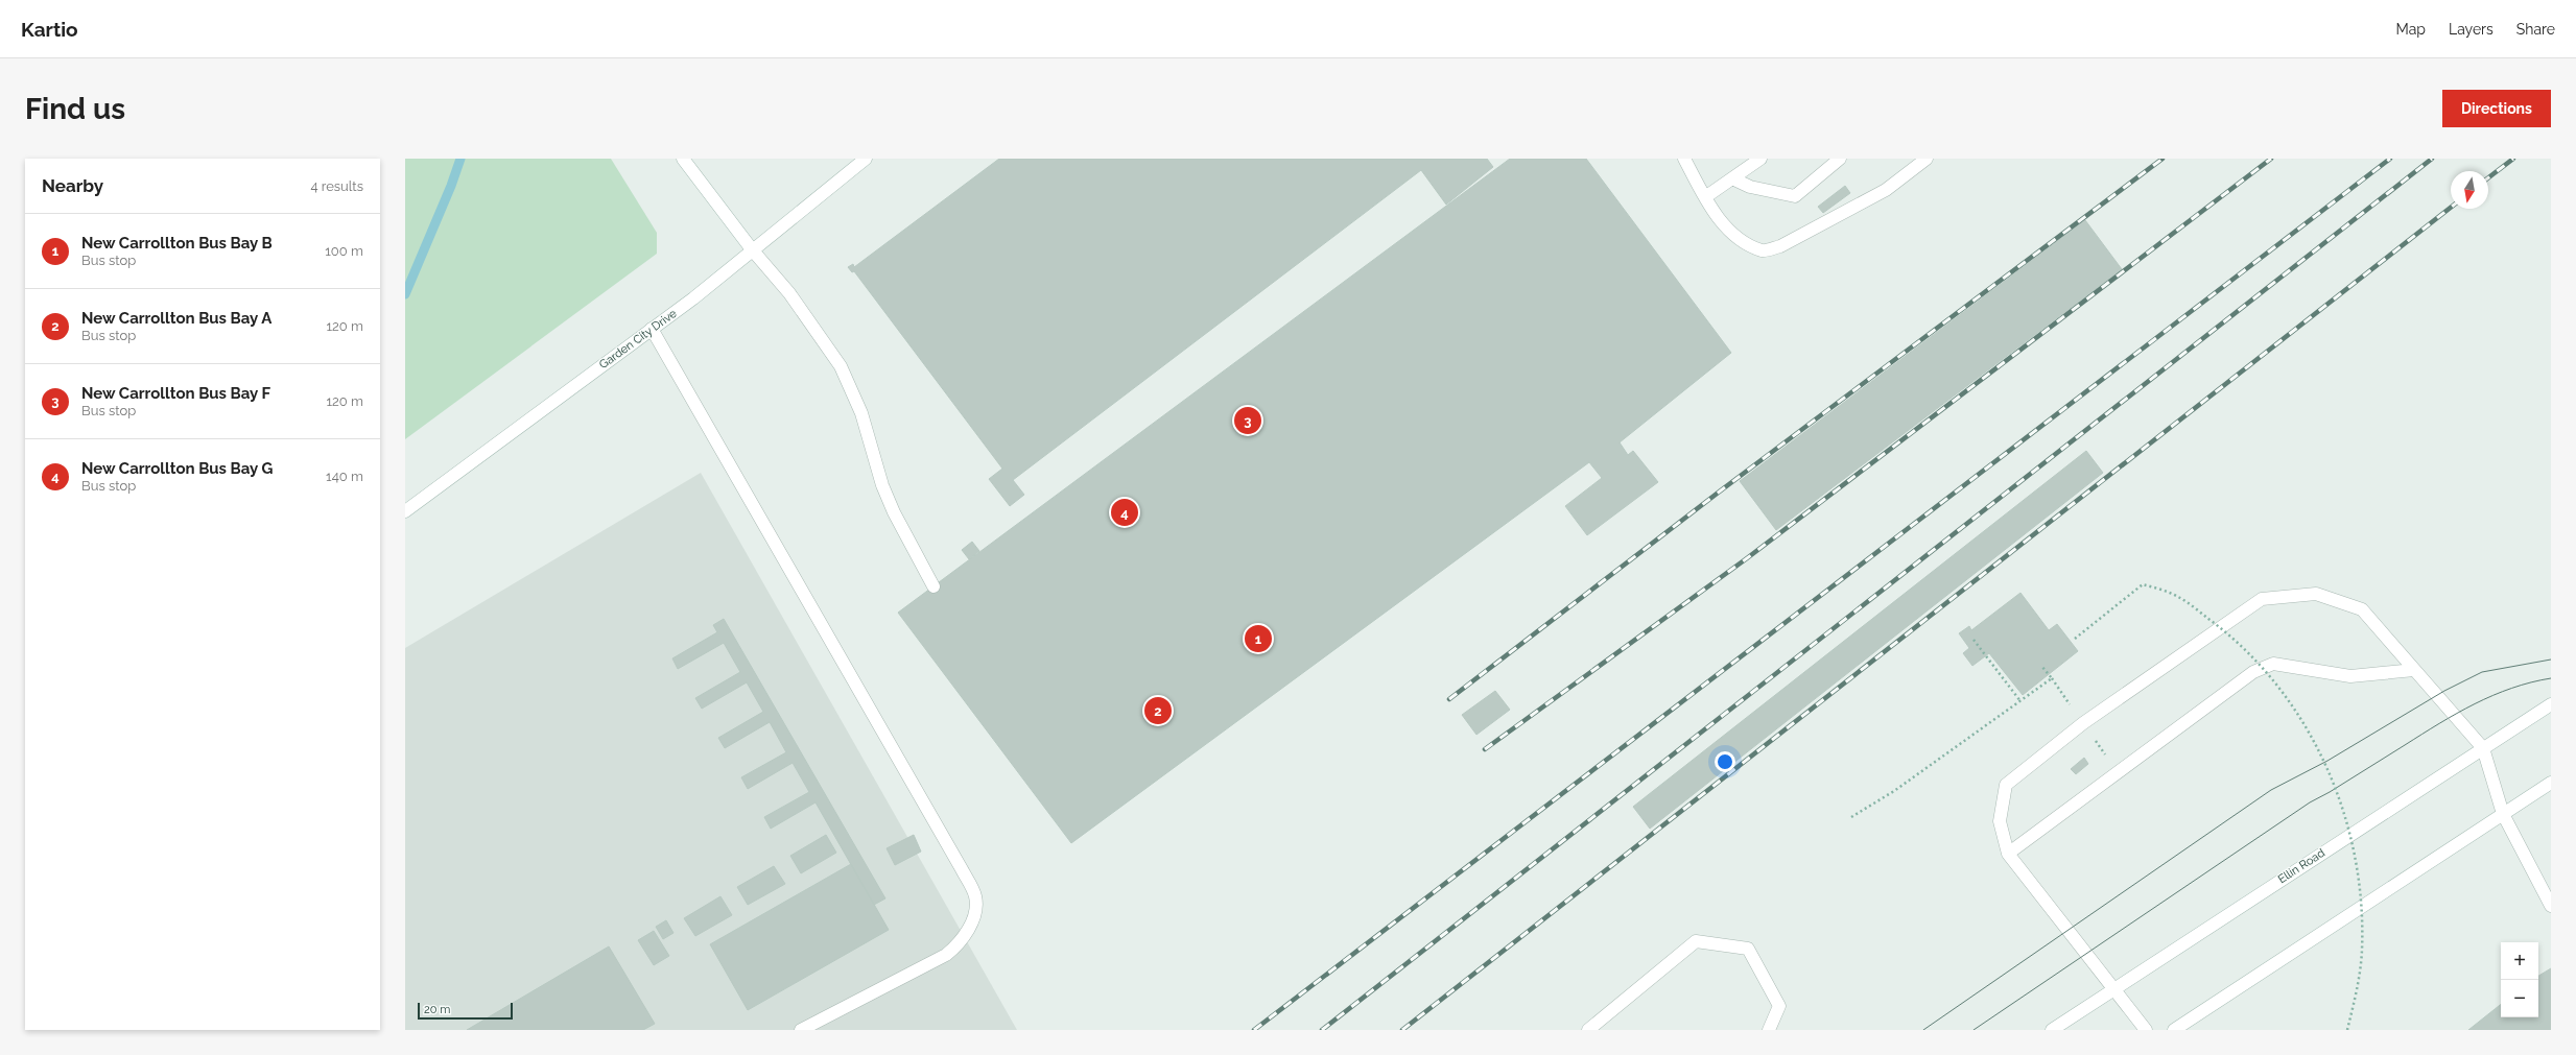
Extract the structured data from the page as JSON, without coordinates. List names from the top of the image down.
{
  "streets": {
    "street": ["Garden City Drive", "Ellin Road"]
  },
  "scale_bar": "20 m",
  "north": "bottom",
  "page": {
    "header": "Kartio",
    "nav": ["Map", "Layers", "Share"],
    "buttons": "Directions",
    "title": "Find us",
    "heading": ["Nearby", "4 results"],
    "list": [
      {
        "mark": "1",
        "name": "New Carrollton Bus Bay B",
        "note": "Bus stop",
        "value": "100 m"
      },
      {
        "mark": "2",
        "name": "New Carrollton Bus Bay A",
        "note": "Bus stop",
        "value": "120 m"
      },
      {
        "mark": "3",
        "name": "New Carrollton Bus Bay F",
        "note": "Bus stop",
        "value": "120 m"
      },
      {
        "mark": "4",
        "name": "New Carrollton Bus Bay G",
        "note": "Bus stop",
        "value": "140 m"
      }
    ],
    "pins": [
      "3",
      "4",
      "1",
      "2"
    ],
    "map_buttons": ["+", "−"],
    "scale": "20 m"
  }
}
